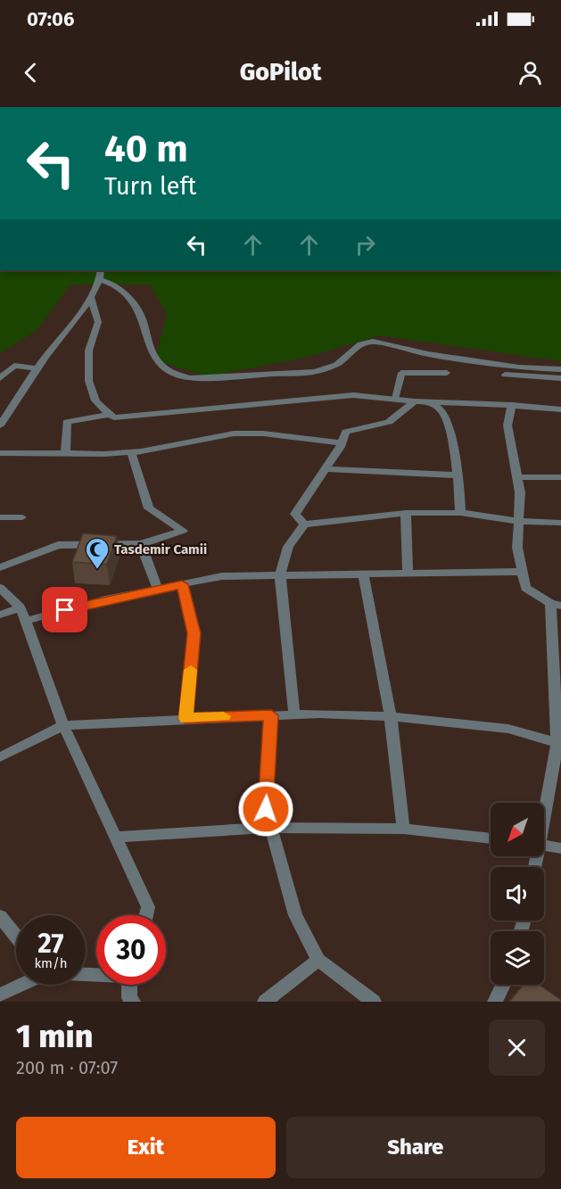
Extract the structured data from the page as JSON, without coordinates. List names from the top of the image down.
{
  "places": {
    "mosque": ["Tasdemir Camii"]
  },
  "north": "bottom left",
  "page": {
    "status": "07:06",
    "header": "GoPilot",
    "turn": ["40 m", "Turn left"],
    "speed": "27 km/h",
    "limit": "30",
    "heading": ["1 min", "200 m · 07:07"],
    "buttons": ["Exit", "Share"]
  }
}
